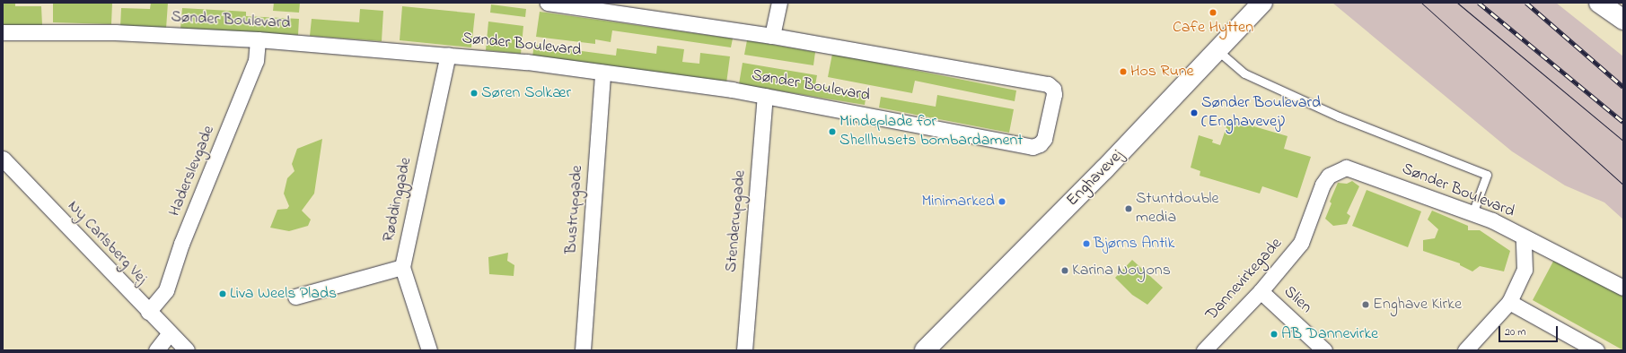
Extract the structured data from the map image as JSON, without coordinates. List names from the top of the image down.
{
  "streets": {
    "street": [
      "Sønder Boulevard",
      "Haderslevgade",
      "Enghavevej",
      "Røddinggade",
      "Bustrupgade",
      "Stenderupgade",
      "Ny Carlsberg Vej",
      "Dannevirkegade",
      "Slien"
    ]
  },
  "crossings": [
    ["Sønder Boulevard", "Haderslevgade"],
    ["Sønder Boulevard", "Røddinggade"],
    ["Sønder Boulevard", "Bustrupgade"],
    ["Sønder Boulevard", "Stenderupgade"],
    ["Sønder Boulevard", "Dannevirkegade"],
    ["Haderslevgade", "Ny Carlsberg Vej"],
    ["Dannevirkegade", "Slien"]
  ],
  "places": [
    "Cafe Hytten",
    "Hos Rune",
    "Søren Solkær",
    "Sønder Boulevard (Enghavevej)",
    "Mindeplade for Shellhusets bombardament",
    "Minimarked",
    "Stuntdouble media",
    "Bjørns Antik",
    "Karina Noyons",
    "Liva Weels Plads",
    "Enghave Kirke",
    "AB Dannevirke"
  ],
  "scale_bar": "20 m"
}
